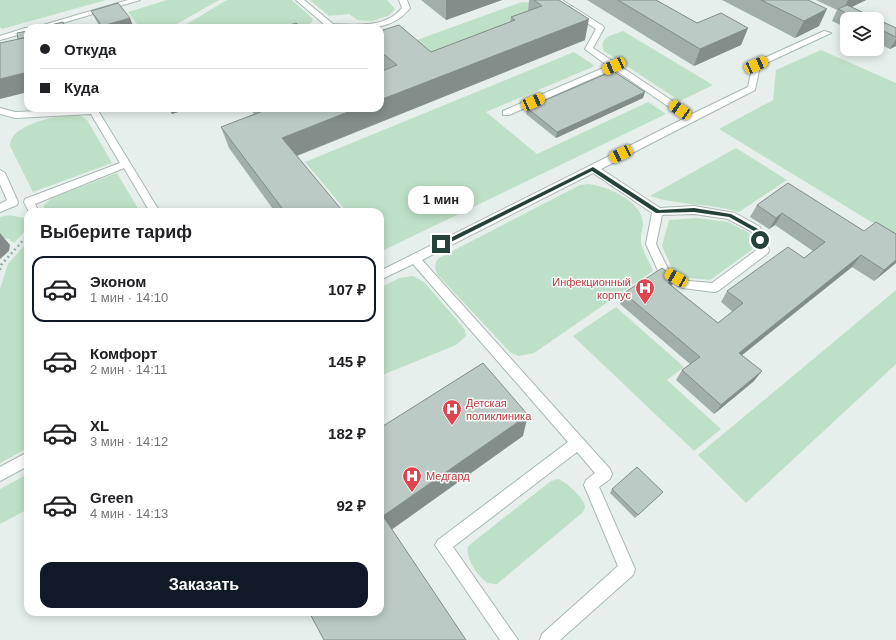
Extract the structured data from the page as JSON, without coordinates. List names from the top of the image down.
{
  "places": {
    "hospital": ["Инфекционный корпус", "Детская поликлиника", "Медгард"]
  },
  "page": {
    "banner": ["Откуда", "Куда"],
    "bubble": "1 мин",
    "heading": "Выберите тариф",
    "list": [
      {
        "name": "Эконом",
        "note": "1 мин · 14:10",
        "value": "107 ₽"
      },
      {
        "name": "Комфорт",
        "note": "2 мин · 14:11",
        "value": "145 ₽"
      },
      {
        "name": "XL",
        "note": "3 мин · 14:12",
        "value": "182 ₽"
      },
      {
        "name": "Green",
        "note": "4 мин · 14:13",
        "value": "92 ₽"
      }
    ],
    "buttons": "Заказать"
  }
}
